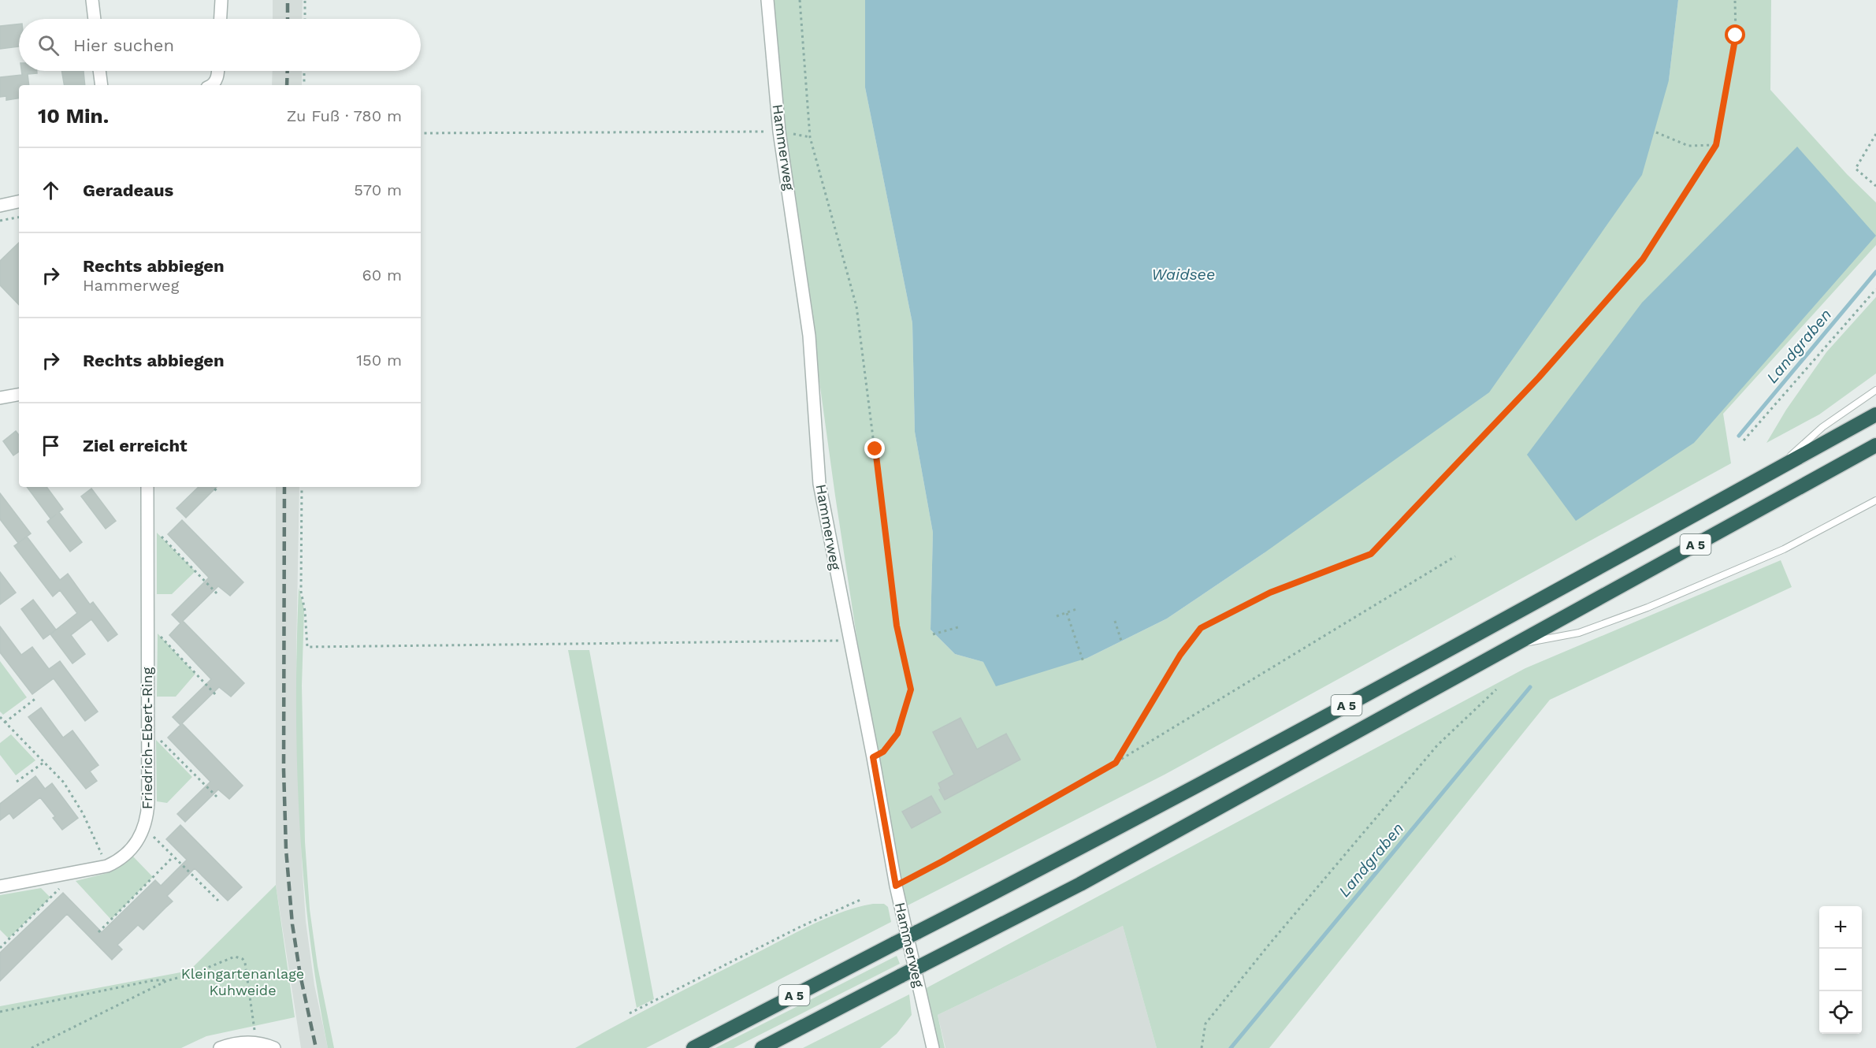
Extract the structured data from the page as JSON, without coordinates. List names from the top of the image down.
{
  "streets": {
    "highway": ["A 5"],
    "street": ["Hammerweg", "Friedrich-Ebert-Ring"]
  },
  "water": ["Waidsee", "Landgraben"],
  "parks": ["Kleingartenanlage Kuhweide"],
  "page": {
    "search": "Hier suchen",
    "heading": ["10 Min.", "Zu Fuß · 780 m"],
    "list": [
      ["Geradeaus", "570 m"],
      ["Rechts abbiegen", "Hammerweg", "60 m"],
      ["Rechts abbiegen", "150 m"],
      "Ziel erreicht"
    ],
    "map_buttons": ["+", "−"]
  }
}
